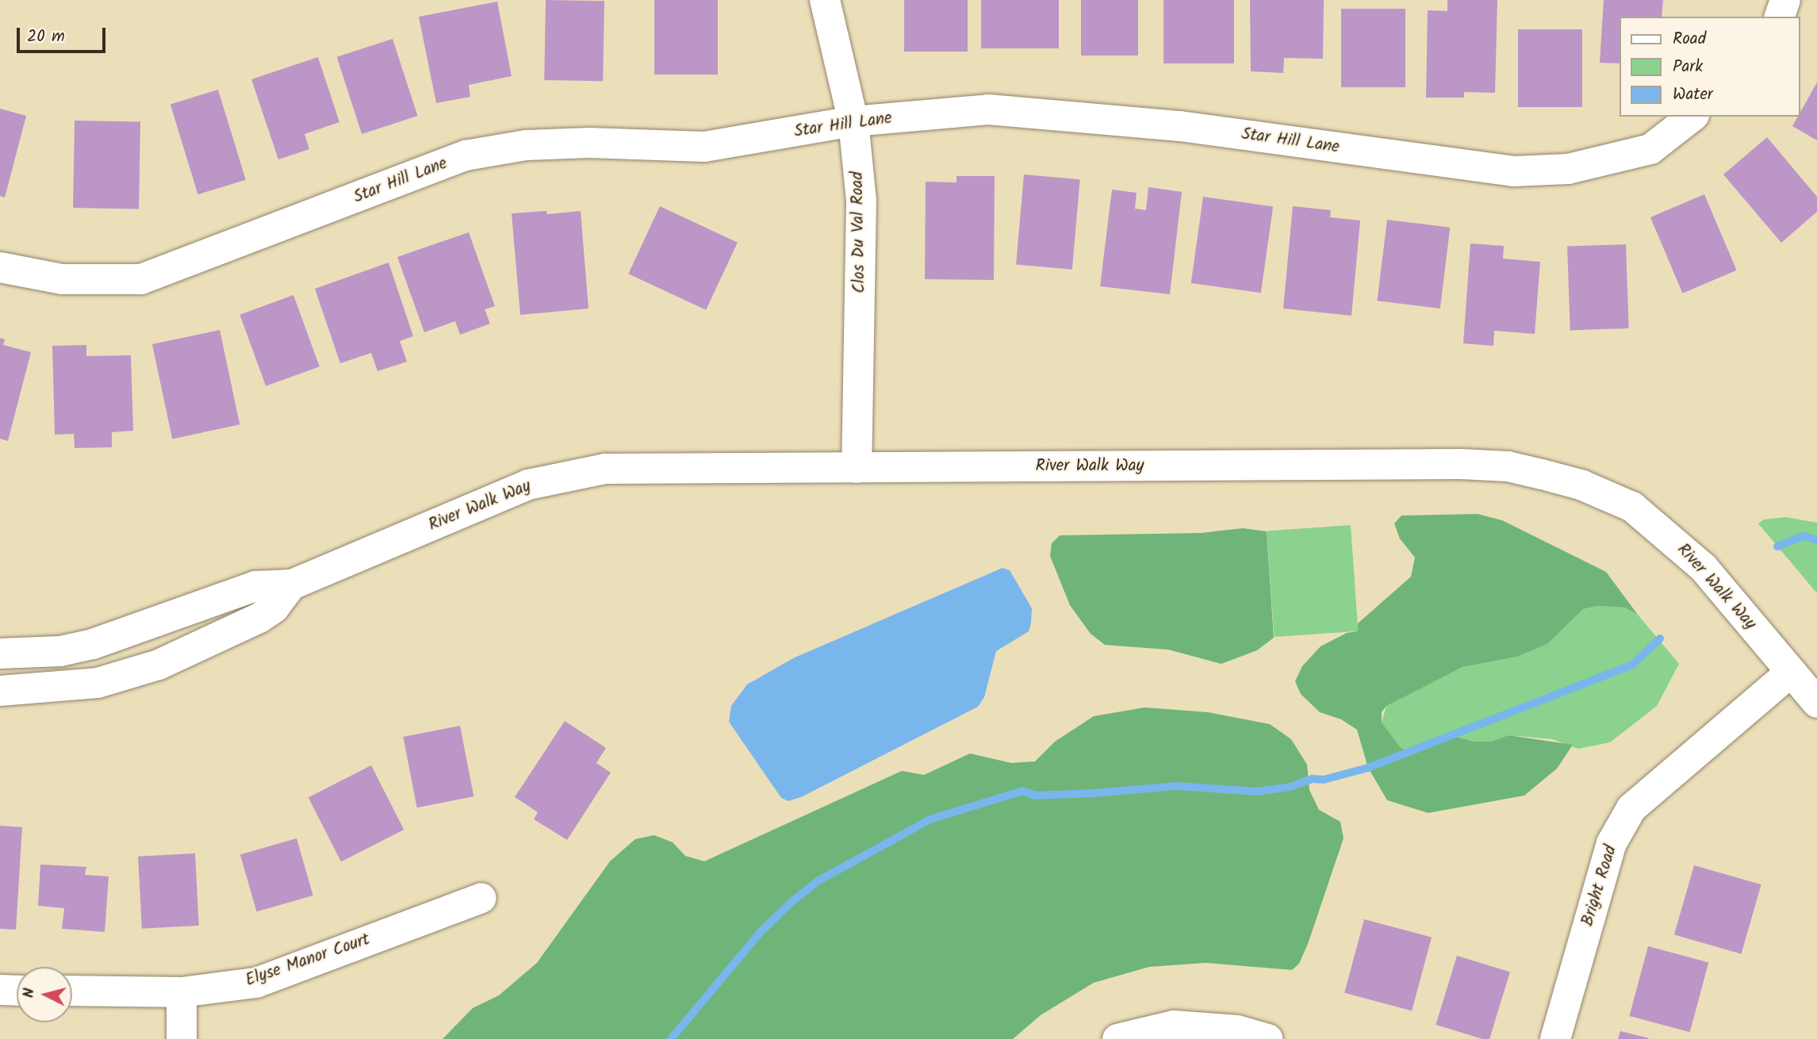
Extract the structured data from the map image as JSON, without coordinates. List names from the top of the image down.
{
  "streets": {
    "street": [
      "Star Hill Lane",
      "Clos Du Val Road",
      "River Walk Way",
      "Bright Road",
      "Elyse Manor Court"
    ]
  },
  "crossings": [
    ["Star Hill Lane", "Clos Du Val Road"],
    ["Clos Du Val Road", "River Walk Way"],
    ["River Walk Way", "Bright Road"]
  ],
  "legend": ["Road", "Park", "Water"],
  "scale_bar": "20 m",
  "north": "left"
}
